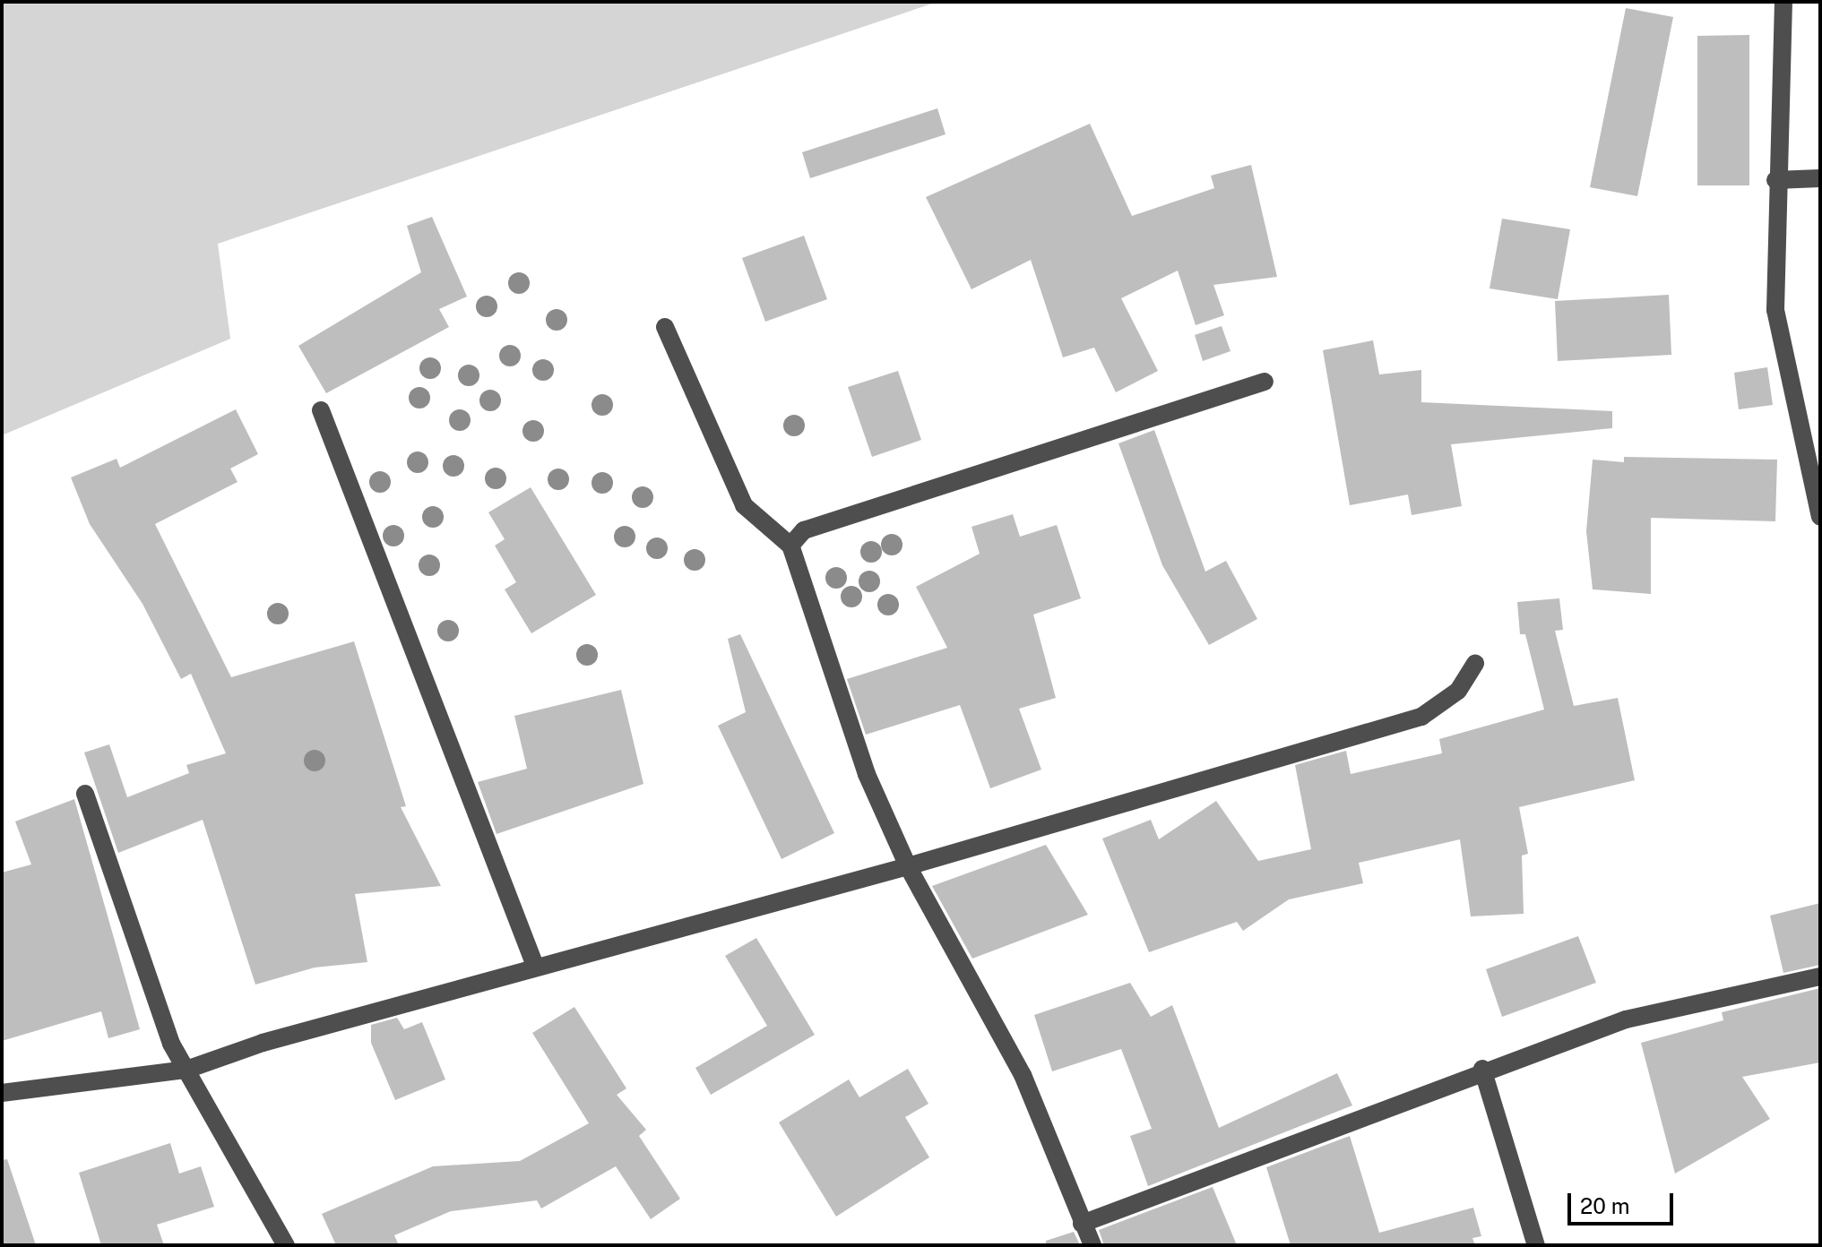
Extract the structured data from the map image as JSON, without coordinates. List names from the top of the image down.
{
  "scale_bar": "20 m"
}
